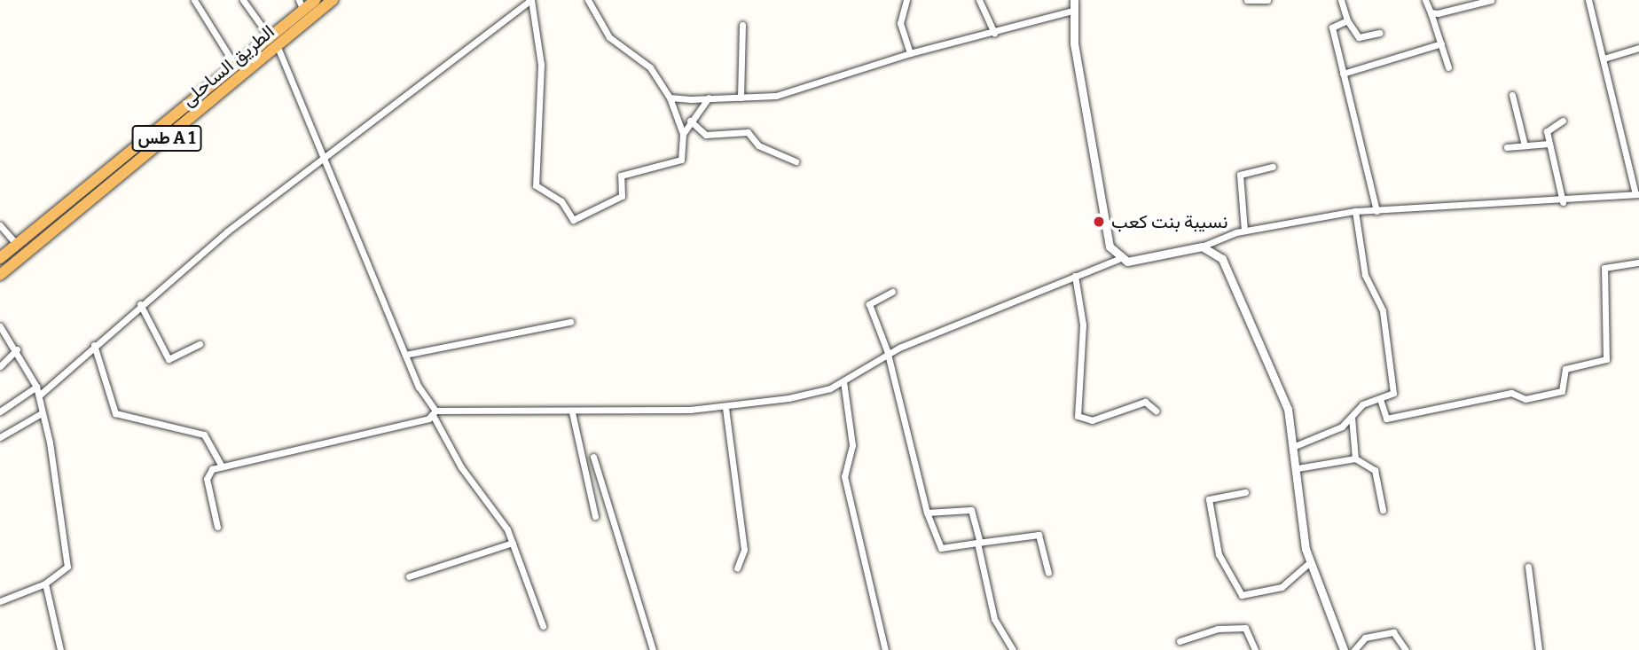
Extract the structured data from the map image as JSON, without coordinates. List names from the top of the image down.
{
  "streets": {
    "highway": ["الطريق الساحلى", "طس A 1"]
  },
  "places": ["نسيبة بنت كعب"]
}
